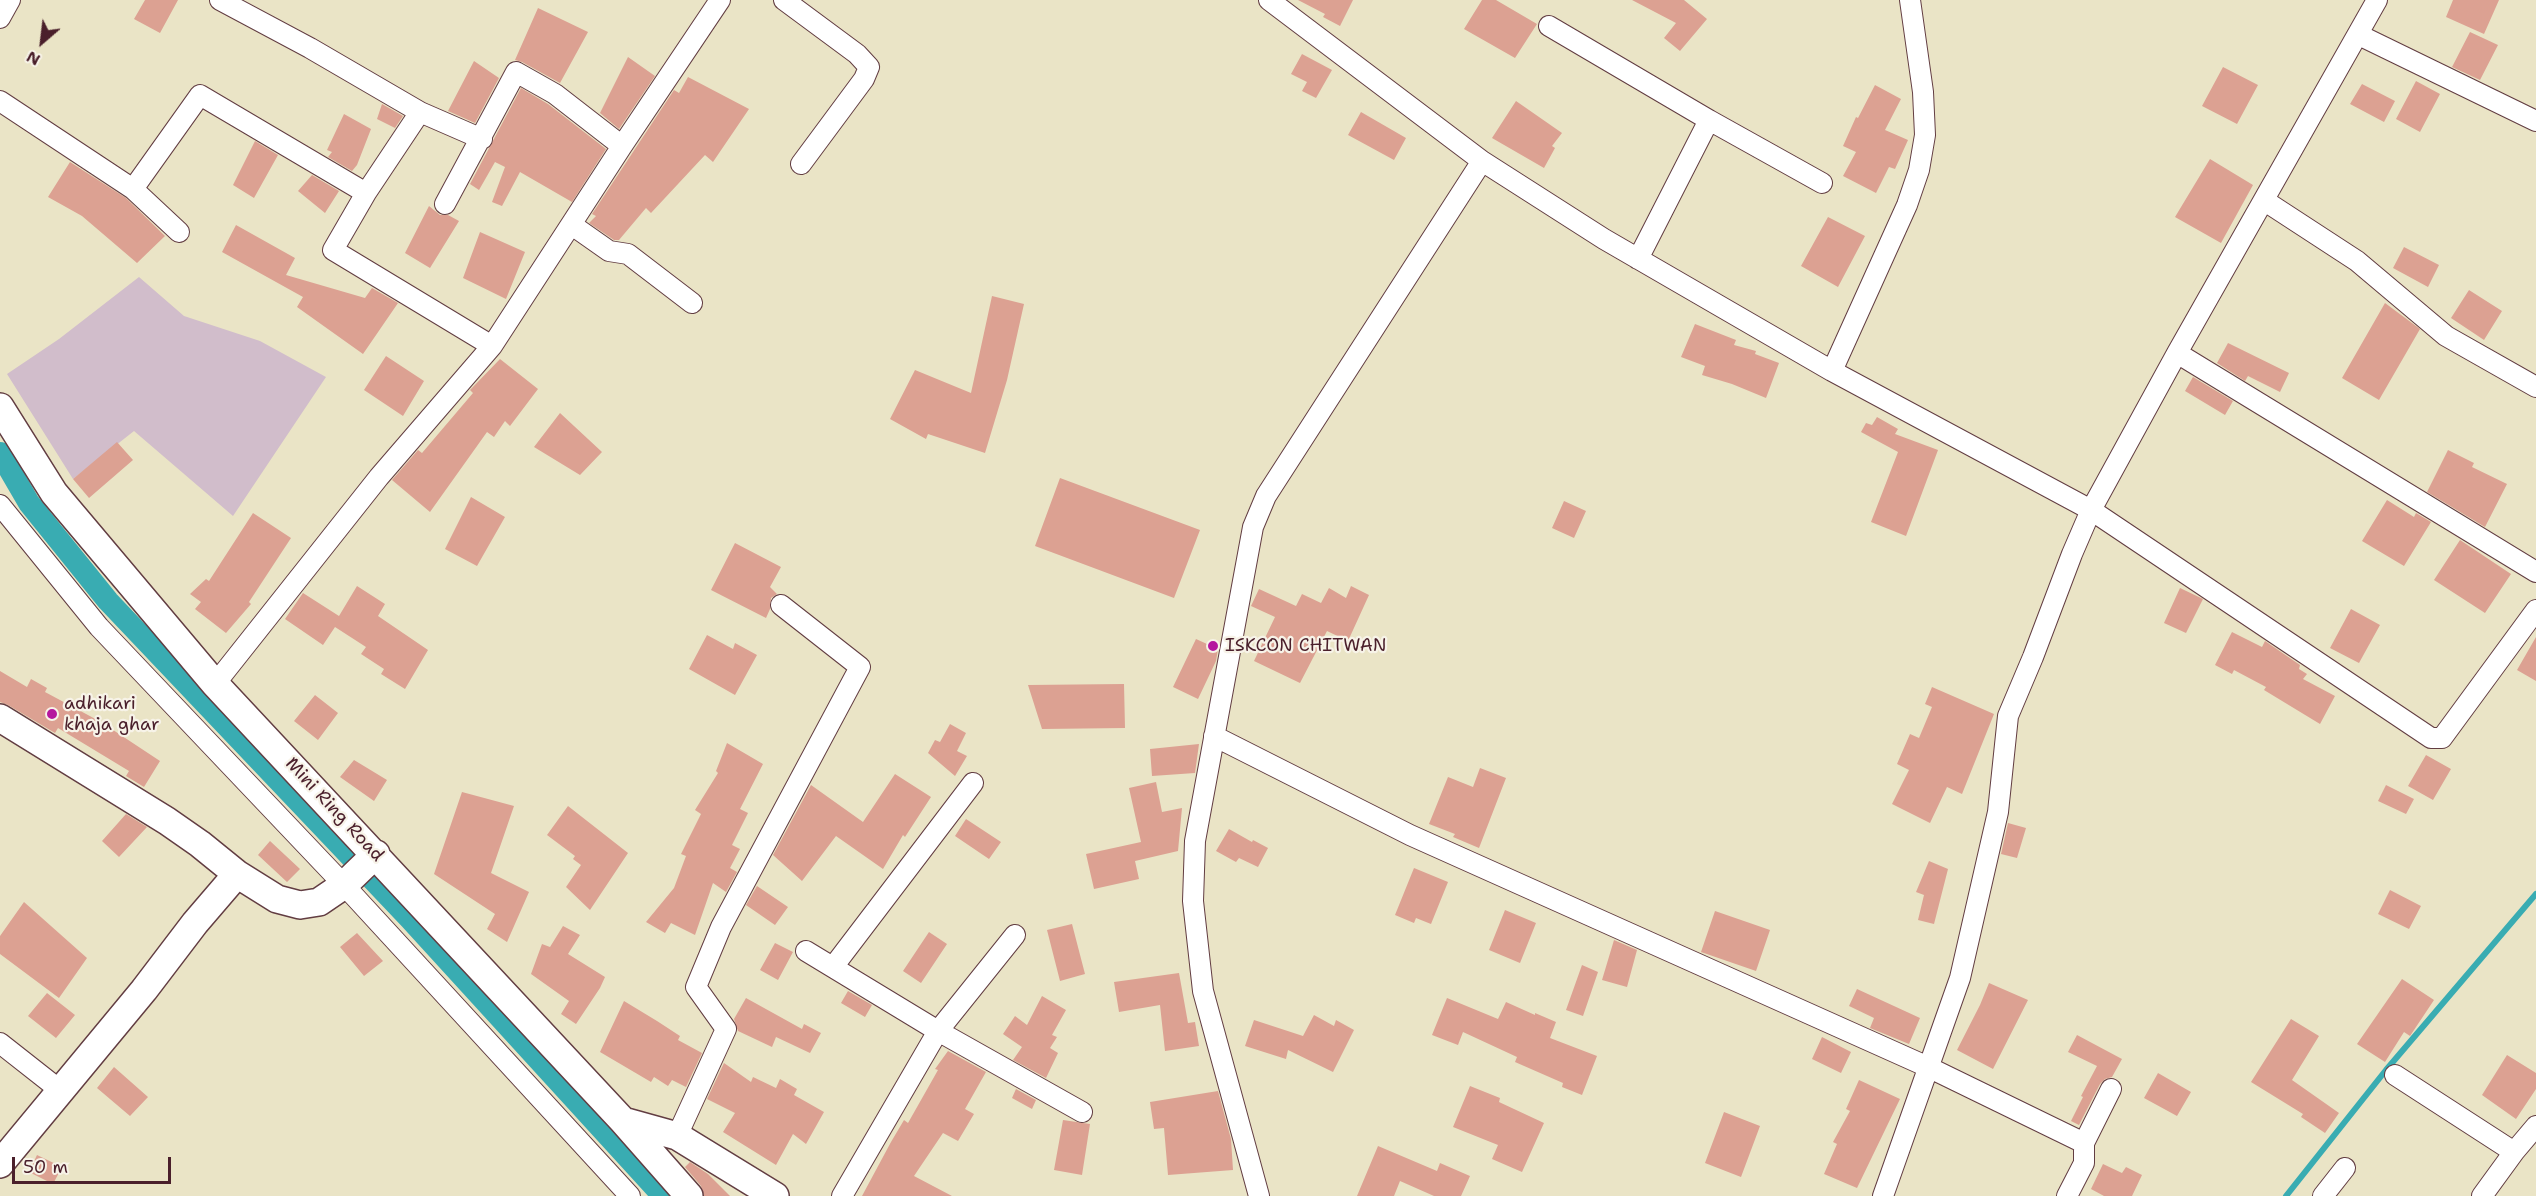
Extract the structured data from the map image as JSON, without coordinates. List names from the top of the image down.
{
  "streets": {
    "main road": ["Mini Ring Road"]
  },
  "places": ["ISKCON CHITWAN", "adhikari khaja ghar"],
  "scale_bar": "50 m",
  "north": "bottom left"
}
